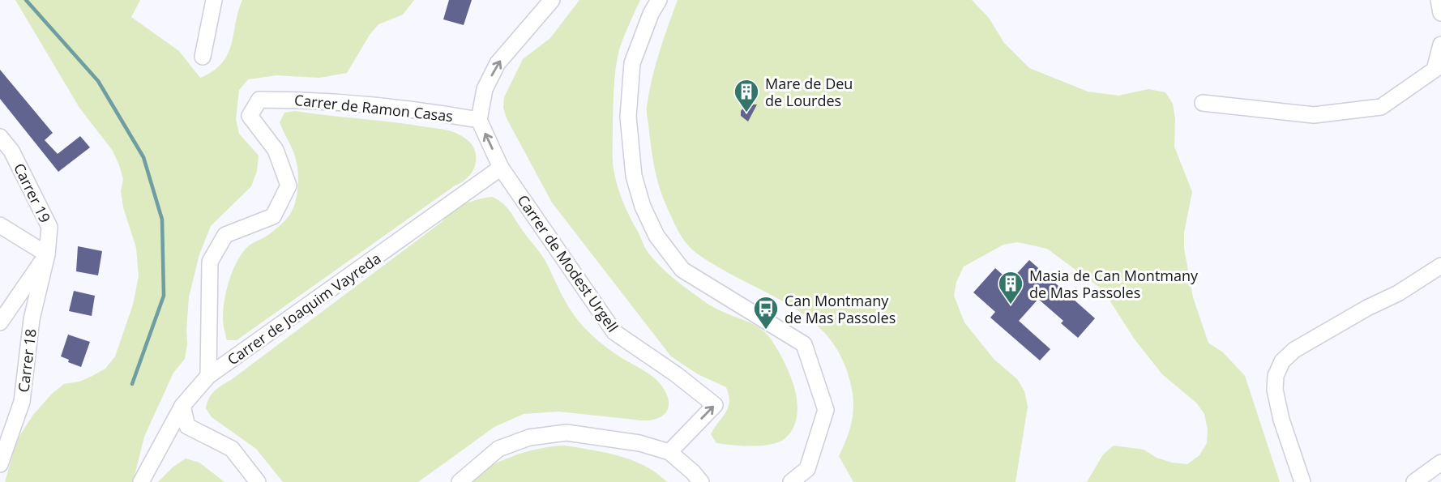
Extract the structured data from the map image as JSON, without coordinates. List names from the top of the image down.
{
  "streets": {
    "street": [
      "Carrer de Ramon Casas",
      "Carrer 19",
      "Carrer de Modest Urgell",
      "Carrer de Joaquim Vayreda",
      "Carrer 18"
    ]
  },
  "crossings": [
    ["Carrer de Ramon Casas", "Carrer de Modest Urgell"],
    ["Carrer de Ramon Casas", "Carrer de Joaquim Vayreda"],
    ["Carrer 19", "Carrer 18"],
    ["Carrer de Modest Urgell", "Carrer de Joaquim Vayreda"]
  ],
  "one_way": ["Carrer de Modest Urgell"],
  "places": {
    "building": ["Mare de Deu de Lourdes", "Masia de Can Montmany de Mas Passoles"],
    "bus stop": ["Can Montmany de Mas Passoles"]
  }
}
